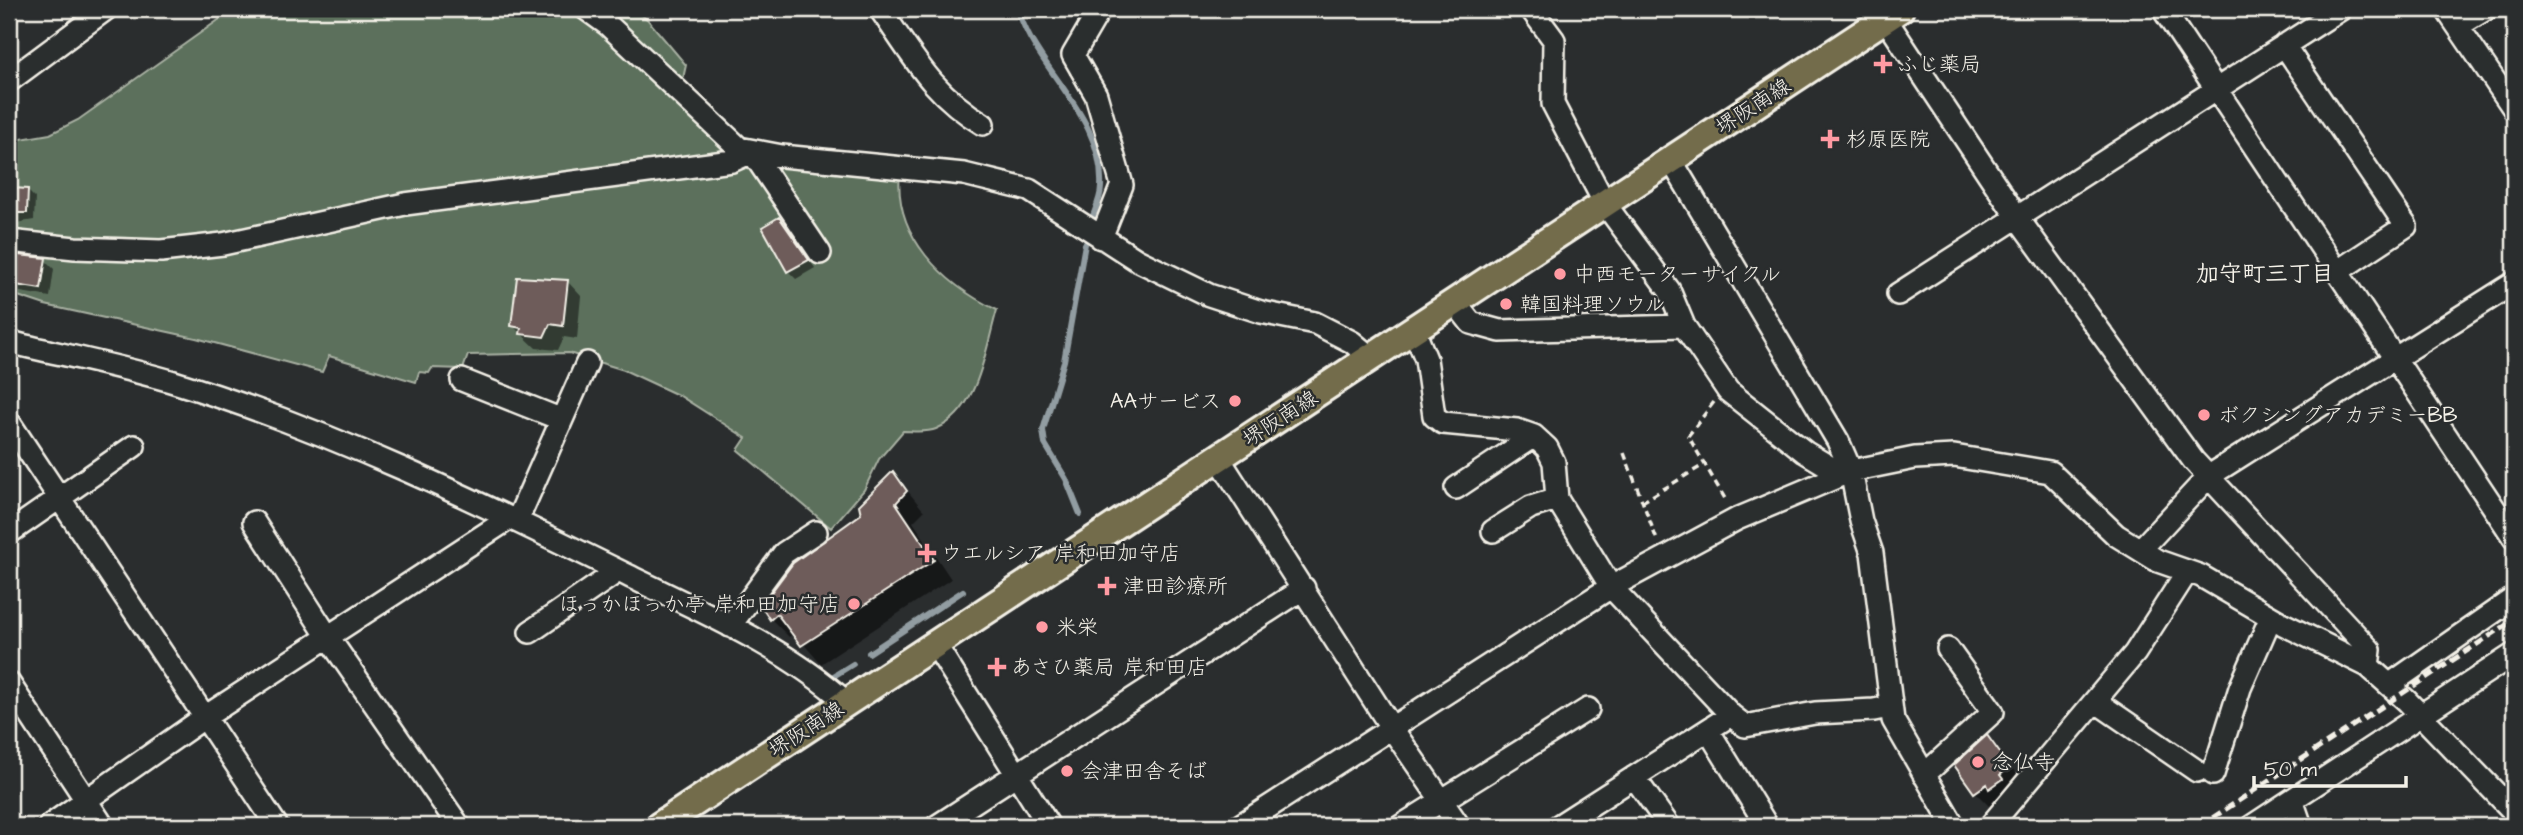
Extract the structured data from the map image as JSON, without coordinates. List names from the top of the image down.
{
  "streets": {
    "main road": ["堺阪南線"]
  },
  "districts": ["加守町三丁目"],
  "places": {
    "health": [
      "ふじ薬局",
      "杉原医院",
      "ウエルシア 岸和田加守店",
      "津田診療所",
      "あさひ薬局 岸和田店"
    ],
    "other": [
      "中西モーターサイクル",
      "韓国料理ソウル",
      "AAサービス",
      "ボクシングアカデミーBB",
      "ほっかほっか亭 岸和田加守店",
      "米栄",
      "念仏寺",
      "会津田舎そば"
    ]
  },
  "scale_bar": "50 m"
}
